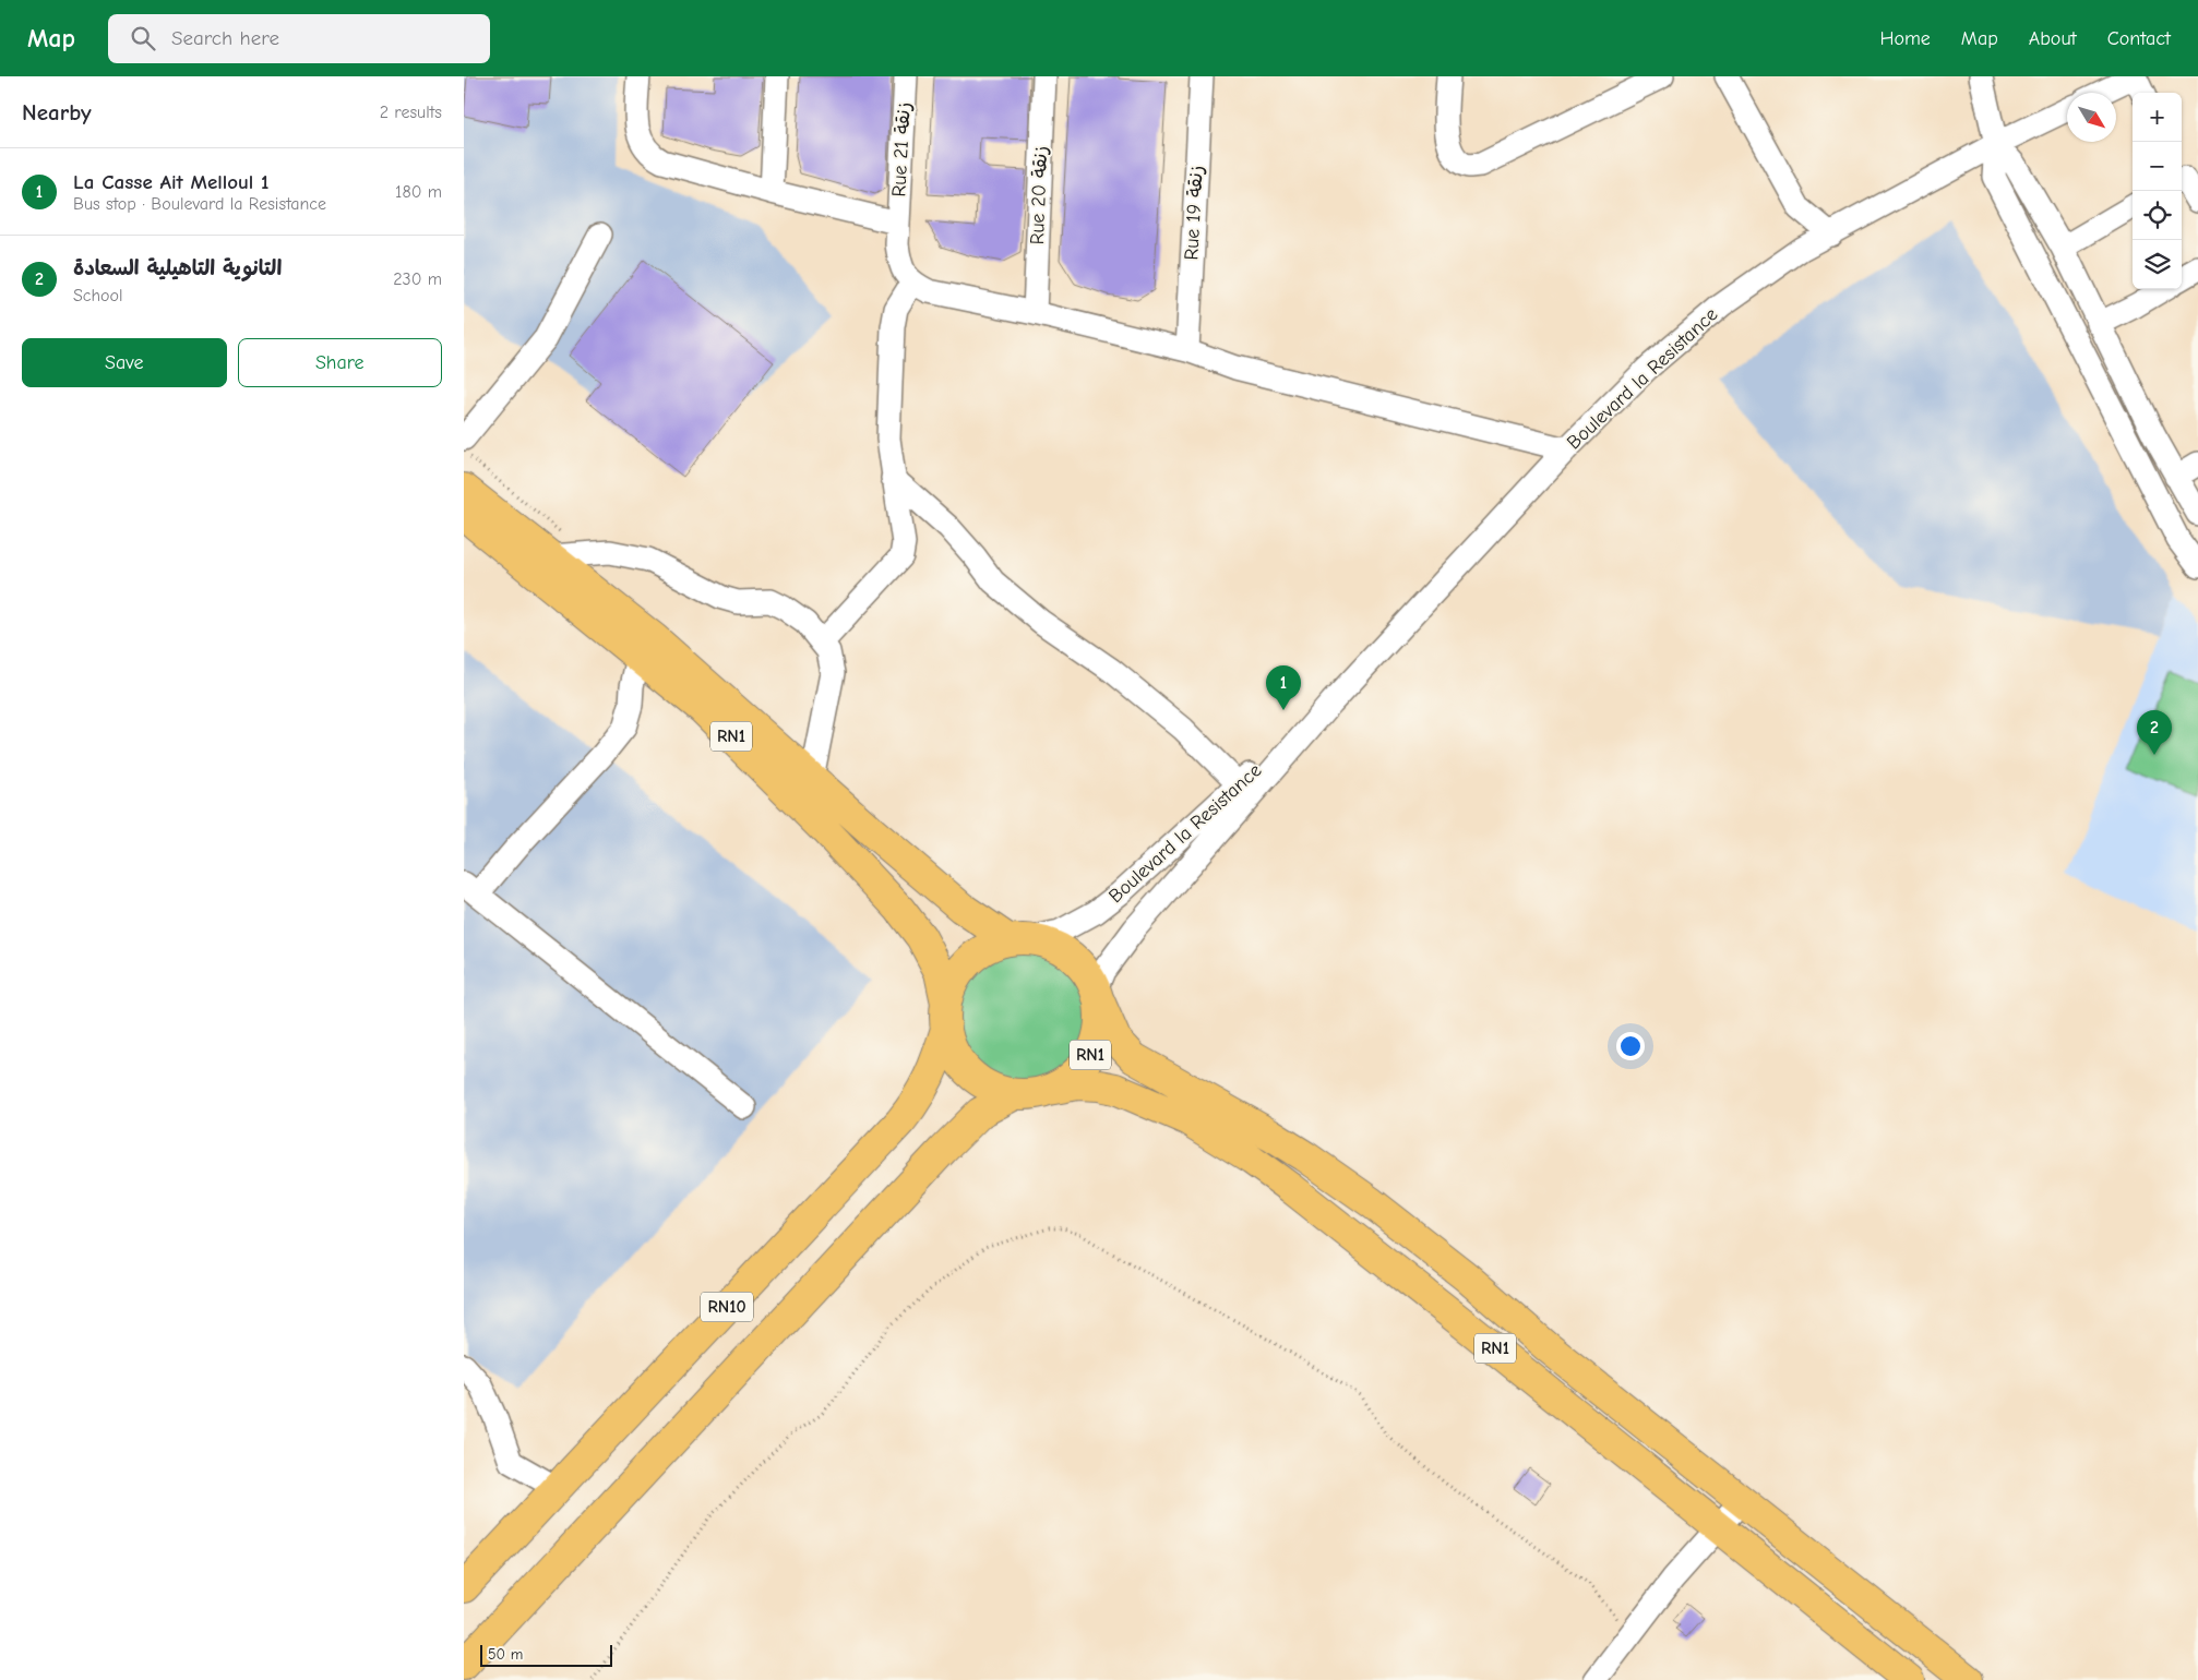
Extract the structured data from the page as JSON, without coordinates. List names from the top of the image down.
{
  "streets": {
    "highway": ["RN1", "RN10"],
    "street": [
      "Rue 21 زنقة",
      "Rue 20 زنقة",
      "Rue 19 زنقة",
      "Boulevard la Resistance"
    ]
  },
  "crossings": [
    ["Boulevard la Resistance", "RN1"],
    ["Boulevard la Resistance", "RN10"],
    ["RN1", "RN10"]
  ],
  "scale_bar": "50 m",
  "north": "bottom right",
  "page": {
    "header": "Map",
    "search": "Search here",
    "nav": [
      "Home",
      "Map",
      "About",
      "Contact"
    ],
    "heading": ["Nearby", "2 results"],
    "map_buttons": ["+", "−"],
    "list": [
      {
        "mark": "1",
        "name": "La Casse Ait Melloul 1",
        "note": "Bus stop · Boulevard la Resistance",
        "value": "180 m"
      },
      {
        "mark": "2",
        "name": "التانوية التاهيلية السعادة",
        "note": "School",
        "value": "230 m"
      }
    ],
    "buttons": ["Save", "Share"],
    "pins": ["1", "2"],
    "scale": "50 m"
  }
}
